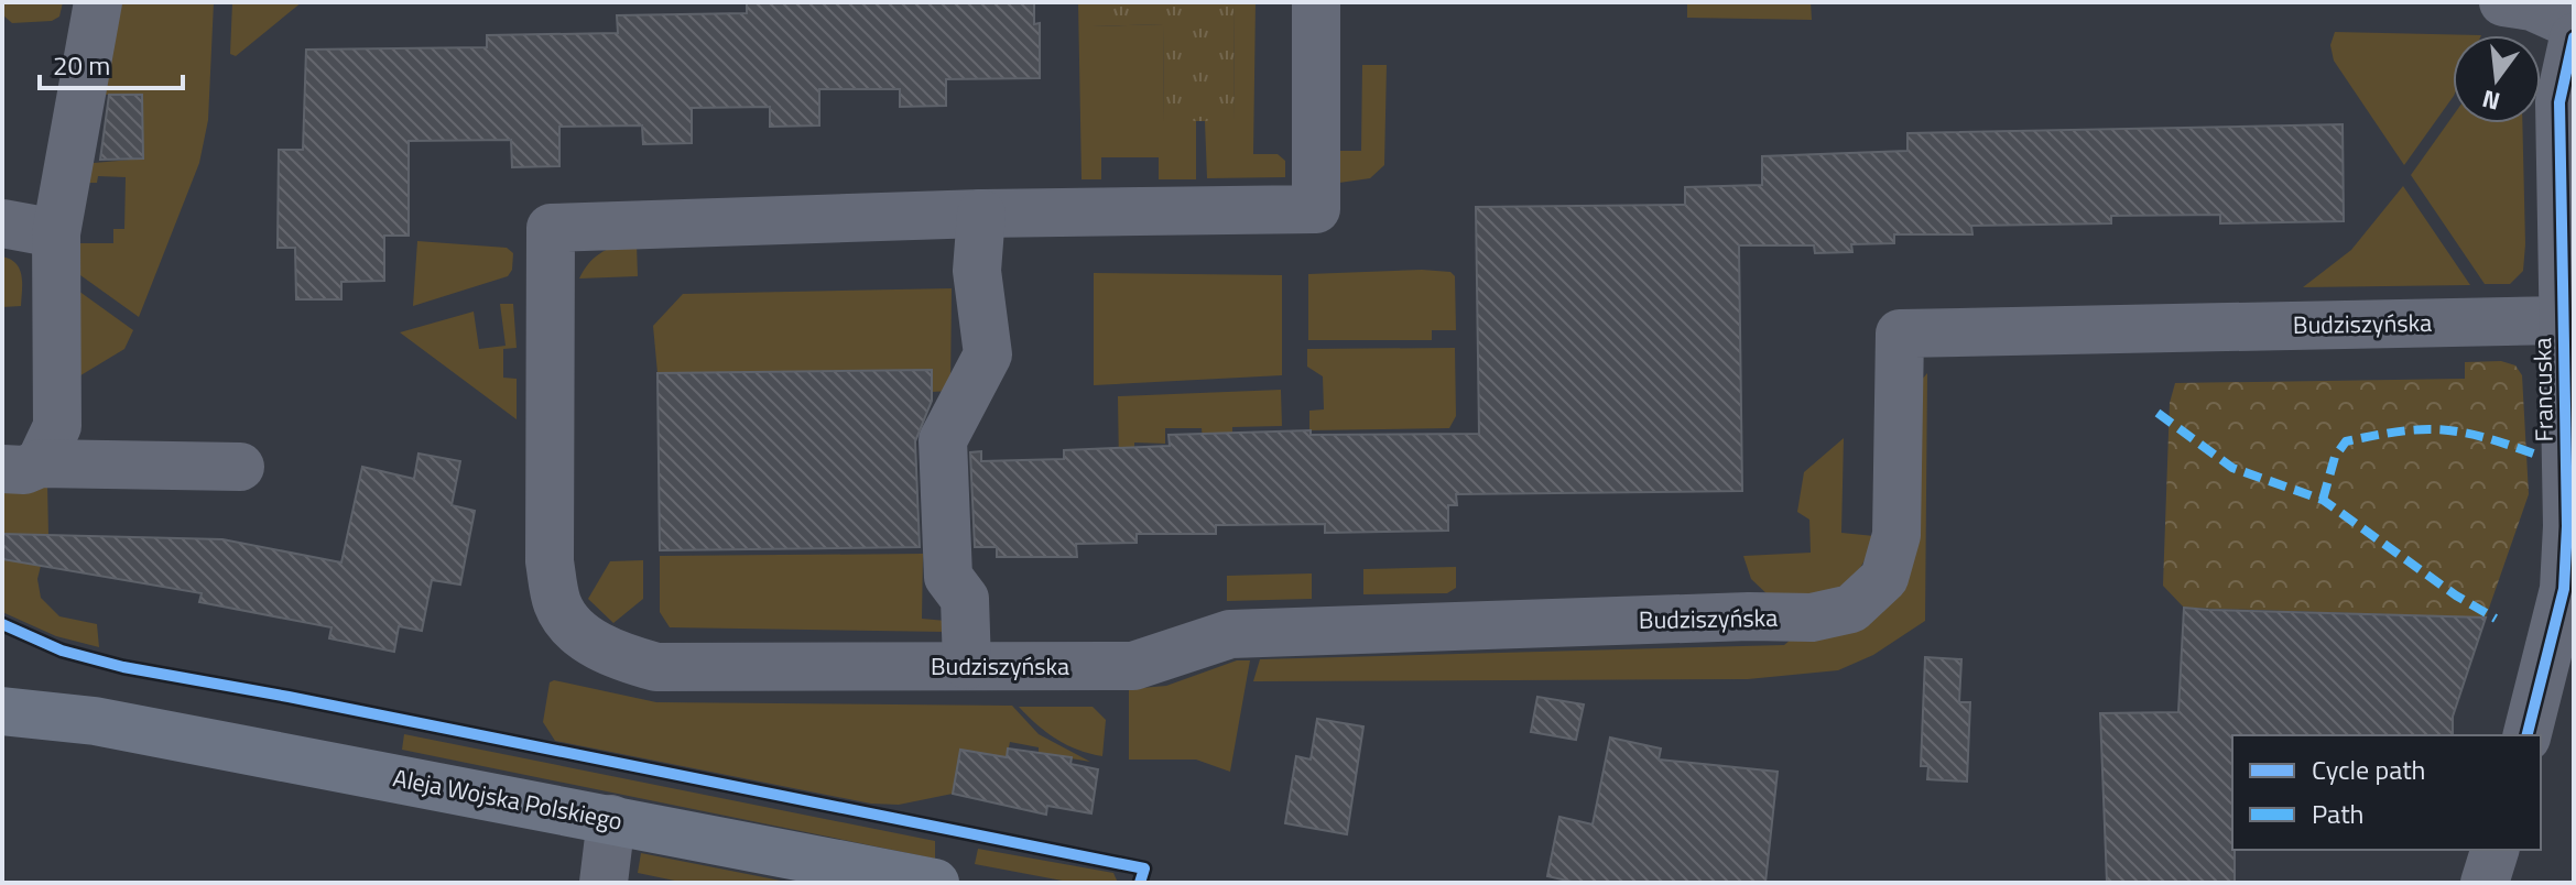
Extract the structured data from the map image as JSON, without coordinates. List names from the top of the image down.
{
  "streets": {
    "main road": ["Aleja Wojska Polskiego"],
    "street": ["Budziszyńska", "Francuska"]
  },
  "crossings": [
    ["Budziszyńska", "Francuska"]
  ],
  "legend": ["Cycle path", "Path"],
  "scale_bar": "20 m",
  "north": "bottom"
}
